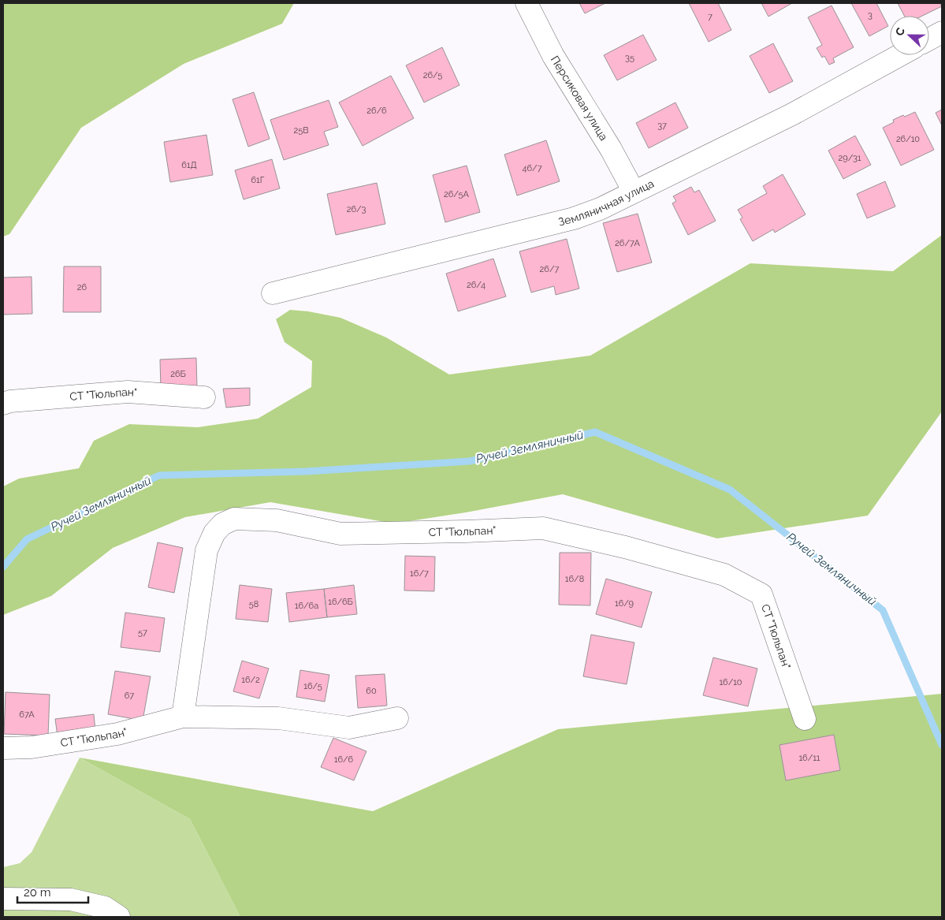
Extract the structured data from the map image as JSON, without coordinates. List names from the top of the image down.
{
  "streets": {
    "street": ["Персиковая улица", "Земляничная улица", "СТ \"Тюльпан\""]
  },
  "crossings": [
    ["Персиковая улица", "Земляничная улица"]
  ],
  "water": ["Ручей Земляничный"],
  "house_numbers": [
    "3",
    "7",
    "35",
    "26/5",
    "26/6",
    "37",
    "25В",
    "26/10",
    "29/31",
    "61Д",
    "46/7",
    "61Г",
    "26/5А",
    "26/3",
    "26/7А",
    "26/7",
    "26/4",
    "26",
    "26Б",
    "16/7",
    "16/8",
    "16/6Б",
    "16/9",
    "58",
    "16/6а",
    "57",
    "16/2",
    "16/10",
    "16/5",
    "60",
    "67",
    "67А",
    "16/11",
    "16/6"
  ],
  "scale_bar": "20 m",
  "north": "left"
}
